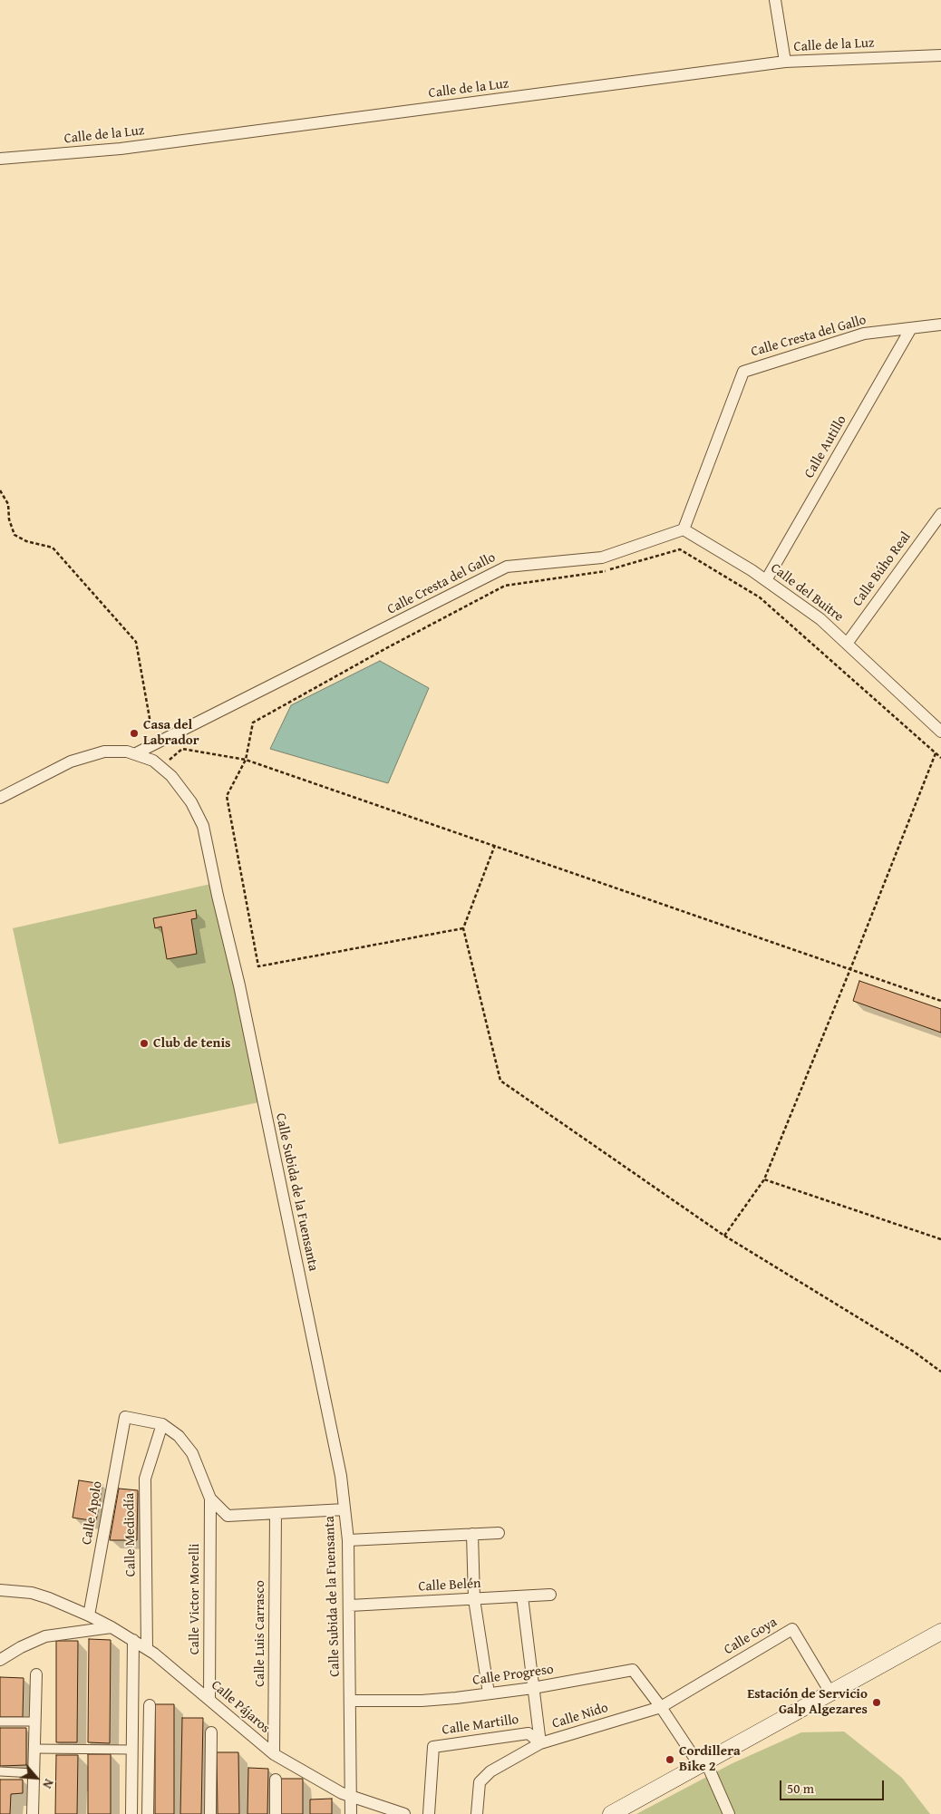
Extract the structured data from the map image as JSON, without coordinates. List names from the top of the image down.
{
  "streets": {
    "street": [
      "Calle de la Luz",
      "Calle Cresta del Gallo",
      "Calle Autillo",
      "Calle Búho Real",
      "Calle del Buitre",
      "Calle Subida de la Fuensanta",
      "Calle Apolo",
      "Calle Mediodía",
      "Calle Belén",
      "Calle Victor Morelli",
      "Calle Luis Carrasco",
      "Calle Goya",
      "Calle Progreso",
      "Calle Pájaros",
      "Calle Nido",
      "Calle Martillo"
    ]
  },
  "crossings": [
    ["Calle Cresta del Gallo", "Calle Autillo"],
    ["Calle Cresta del Gallo", "Calle del Buitre"],
    ["Calle Cresta del Gallo", "Calle Subida de la Fuensanta"],
    ["Calle Autillo", "Calle del Buitre"],
    ["Calle Búho Real", "Calle del Buitre"],
    ["Calle Subida de la Fuensanta", "Calle Belén"],
    ["Calle Subida de la Fuensanta", "Calle Progreso"],
    ["Calle Subida de la Fuensanta", "Calle Pájaros"],
    ["Calle Apolo", "Calle Mediodía"],
    ["Calle Apolo", "Calle Pájaros"],
    ["Calle Mediodía", "Calle Pájaros"],
    ["Calle Victor Morelli", "Calle Pájaros"],
    ["Calle Luis Carrasco", "Calle Pájaros"],
    ["Calle Goya", "Calle Progreso"],
    ["Calle Goya", "Calle Nido"],
    ["Calle Progreso", "Calle Nido"],
    ["Calle Nido", "Calle Martillo"]
  ],
  "places": [
    "Casa del Labrador",
    "Club de tenis",
    "Estación de Servicio Galp Algezares",
    "Cordillera Bike 2"
  ],
  "scale_bar": "50 m",
  "north": "bottom right"
}
